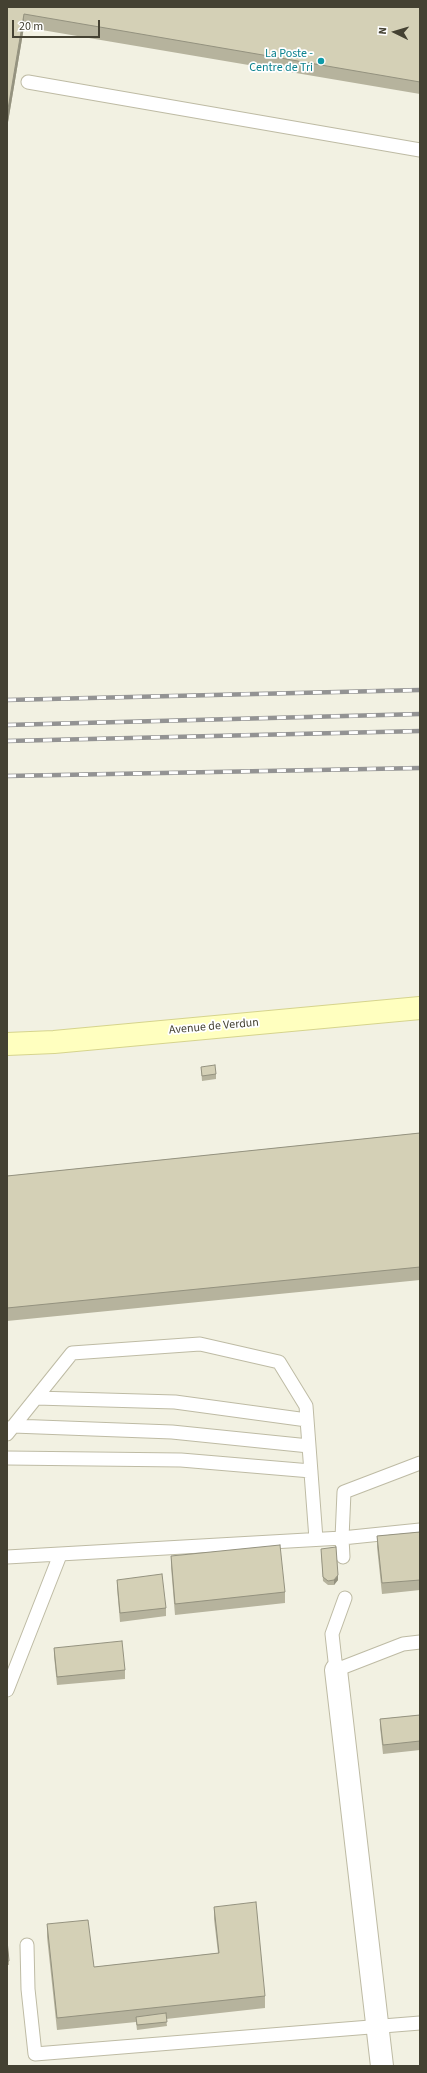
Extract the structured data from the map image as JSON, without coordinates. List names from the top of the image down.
{
  "streets": {
    "main road": ["Avenue de Verdun"]
  },
  "places": ["La Poste - Centre de Tri"],
  "scale_bar": "20 m",
  "north": "left"
}
